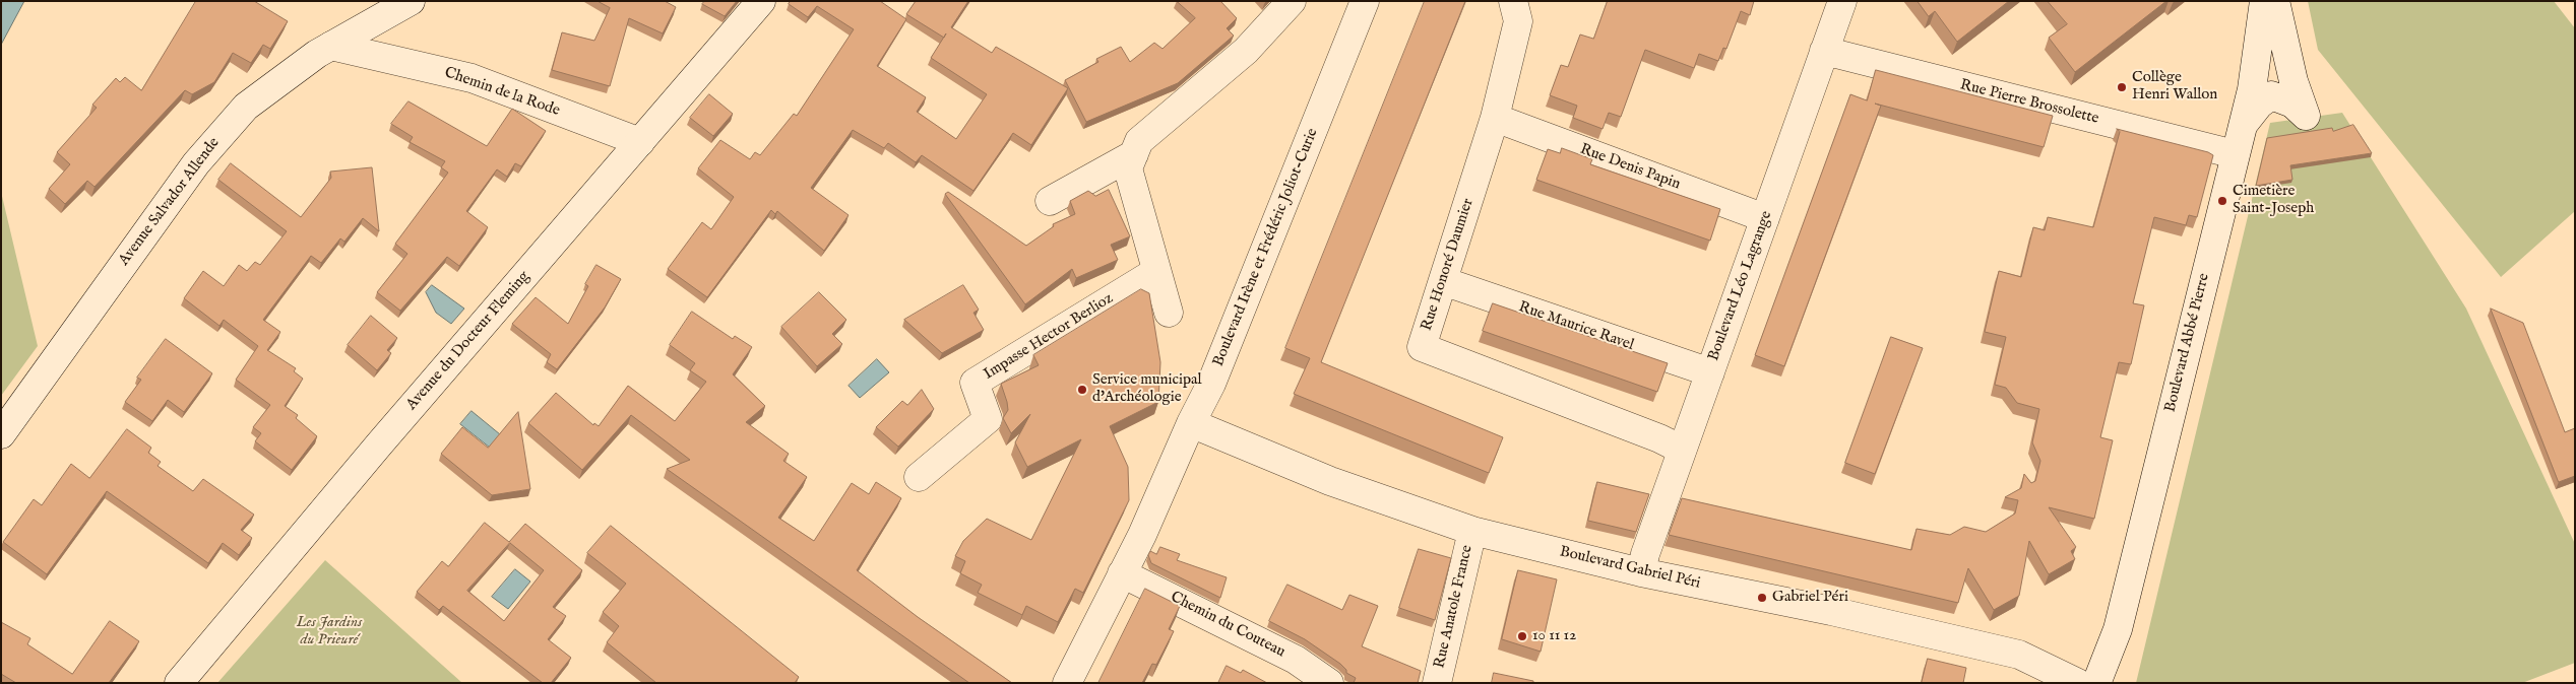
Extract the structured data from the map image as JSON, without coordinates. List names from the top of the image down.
{
  "streets": {
    "street": [
      "Chemin de la Rode",
      "Rue Pierre Brossolette",
      "Rue Denis Papin",
      "Avenue Salvador Allende",
      "Boulevard Irène et Frédéric Joliot-Curie",
      "Rue Honoré Daumier",
      "Boulevard Léo Lagrange",
      "Rue Maurice Ravel",
      "Impasse Hector Berlioz",
      "Avenue du Docteur Fleming",
      "Boulevard Abbé Pierre",
      "Boulevard Gabriel Péri",
      "Rue Anatole France",
      "Chemin du Couteau"
    ]
  },
  "crossings": [
    ["Chemin de la Rode", "Avenue Salvador Allende"],
    ["Chemin de la Rode", "Avenue du Docteur Fleming"],
    ["Rue Pierre Brossolette", "Boulevard Léo Lagrange"],
    ["Rue Pierre Brossolette", "Boulevard Abbé Pierre"],
    ["Rue Denis Papin", "Rue Honoré Daumier"],
    ["Rue Denis Papin", "Boulevard Léo Lagrange"],
    ["Boulevard Irène et Frédéric Joliot-Curie", "Boulevard Gabriel Péri"],
    ["Boulevard Irène et Frédéric Joliot-Curie", "Chemin du Couteau"],
    ["Rue Honoré Daumier", "Boulevard Léo Lagrange"],
    ["Rue Honoré Daumier", "Rue Maurice Ravel"],
    ["Boulevard Léo Lagrange", "Rue Maurice Ravel"],
    ["Boulevard Léo Lagrange", "Boulevard Gabriel Péri"],
    ["Boulevard Abbé Pierre", "Boulevard Gabriel Péri"],
    ["Boulevard Gabriel Péri", "Rue Anatole France"]
  ],
  "parks": ["Les Jardins du Prieuré"],
  "places": [
    "Collège Henri Wallon",
    "Cimetière Saint-Joseph",
    "Service municipal d'Archéologie",
    "Gabriel Péri",
    "10 11 12"
  ]
}
